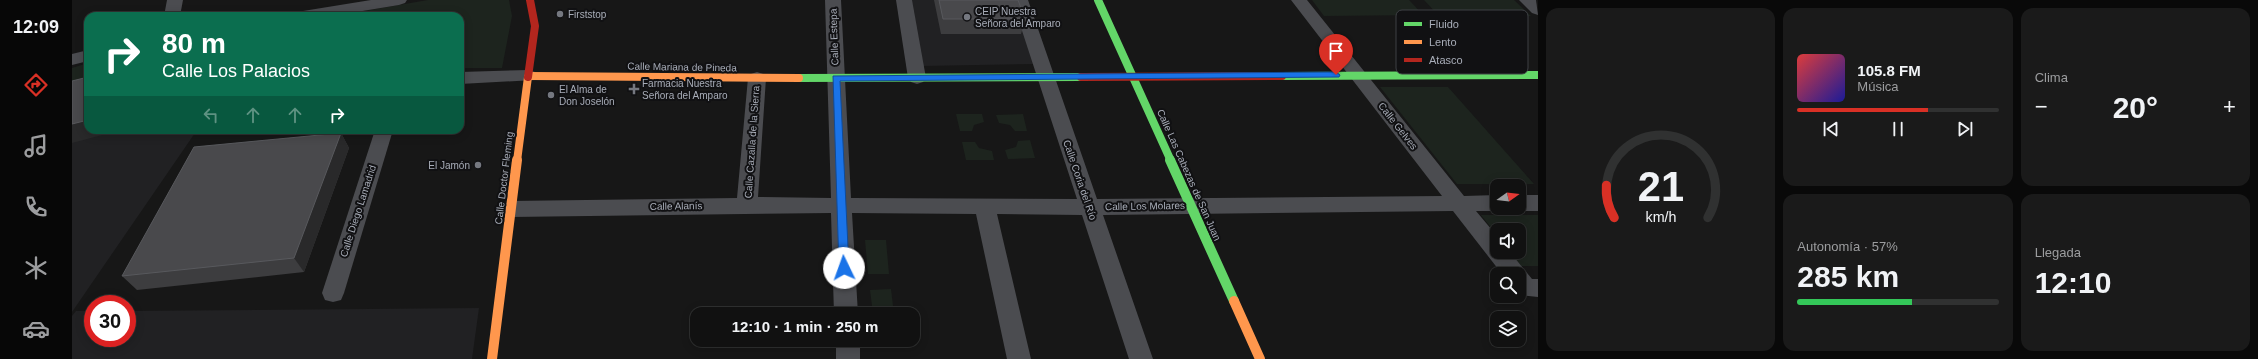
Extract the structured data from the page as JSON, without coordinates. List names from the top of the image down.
{
  "streets": {
    "street": [
      "Calle Estepa",
      "Calle Mariana de Pineda",
      "Calle Gelves",
      "Calle Cazalla de la Sierra",
      "Calle Las Cabezas de San Juan",
      "Calle Doctor Fleming",
      "Calle Coria del Río",
      "Calle Alanís",
      "Calle Los Molares",
      "Calle Diego Lamadrid"
    ]
  },
  "crossings": [
    ["Calle Estepa", "Calle Mariana de Pineda"],
    ["Calle Estepa", "Calle Alanís"],
    ["Calle Estepa", "Calle Los Molares"],
    ["Calle Mariana de Pineda", "Calle Gelves"],
    ["Calle Mariana de Pineda", "Calle Cazalla de la Sierra"],
    ["Calle Mariana de Pineda", "Calle Las Cabezas de San Juan"],
    ["Calle Mariana de Pineda", "Calle Doctor Fleming"],
    ["Calle Mariana de Pineda", "Calle Coria del Río"],
    ["Calle Gelves", "Calle Los Molares"],
    ["Calle Cazalla de la Sierra", "Calle Alanís"],
    ["Calle Las Cabezas de San Juan", "Calle Los Molares"],
    ["Calle Doctor Fleming", "Calle Alanís"],
    ["Calle Coria del Río", "Calle Los Molares"],
    ["Calle Alanís", "Calle Los Molares"]
  ],
  "places": {
    "other": [
      "Firststop",
      "CEIP Nuestra Señora del Amparo",
      "El Alma de Don Joselón",
      "El Jamón"
    ],
    "health": ["Farmacia Nuestra Señora del Amparo"]
  },
  "legend": ["Fluido", "Lento", "Atasco"],
  "north": "right",
  "page": {
    "tabs": "12:09",
    "tile": [
      "Clima",
      ["Autonomía · 57%", "285 km"],
      ["Llegada", "12:10"]
    ],
    "turn": ["80 m", "Calle Los Palacios"],
    "song": ["105.8 FM", "Música"],
    "heat": ["−", "20°", "+"],
    "limit": "30",
    "trip": "12:10 · 1 min · 250 m",
    "gauge": ["21", "km/h"]
  }
}
